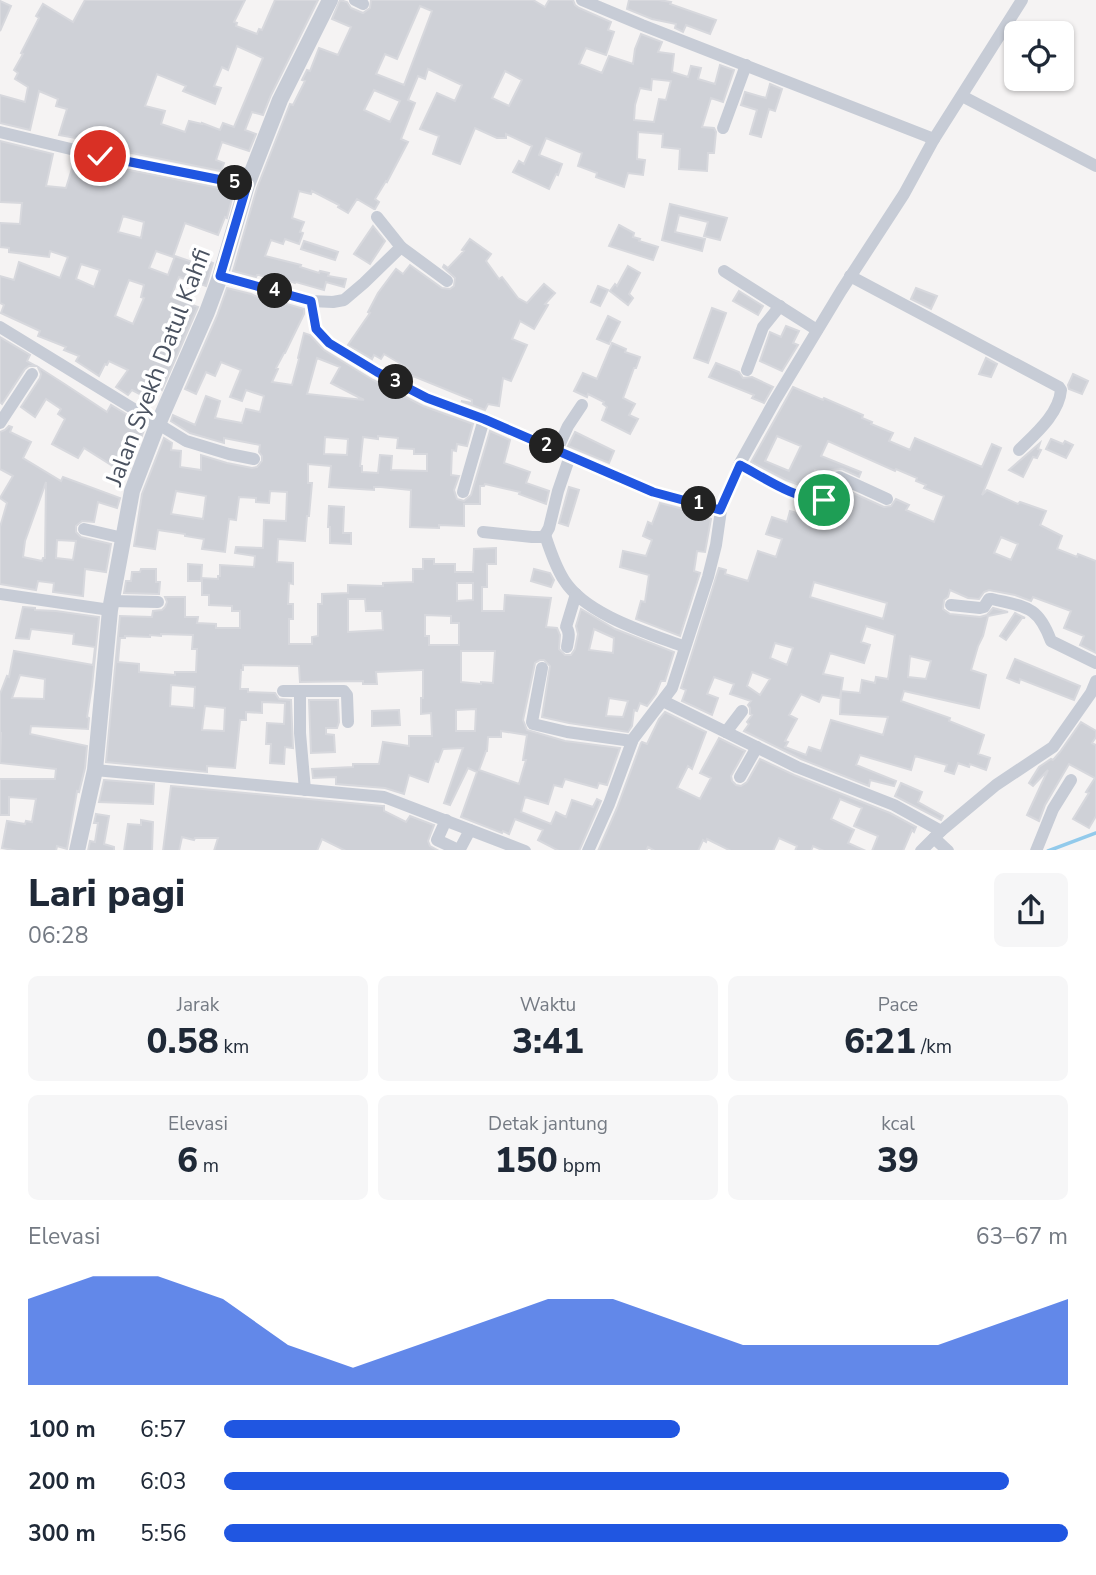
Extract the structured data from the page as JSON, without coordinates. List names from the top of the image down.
{
  "streets": {
    "street": ["Jalan Syekh Datul Kahfi"]
  },
  "page": {
    "pins": [
      "5",
      "4",
      "3",
      "2",
      "1"
    ],
    "heading": ["Lari pagi", "06:28"],
    "stats": [
      ["Jarak", "0.58 km"],
      ["Waktu", "3:41"],
      ["Pace", "6:21 /km"],
      ["Elevasi", "6 m"],
      ["Detak jantung", "150 bpm"],
      ["kcal", "39"]
    ],
    "chart": ["Elevasi", "63–67 m"],
    "list": [
      {
        "name": "100 m",
        "note": "6:57"
      },
      {
        "name": "200 m",
        "note": "6:03"
      },
      {
        "name": "300 m",
        "note": "5:56"
      }
    ]
  }
}
